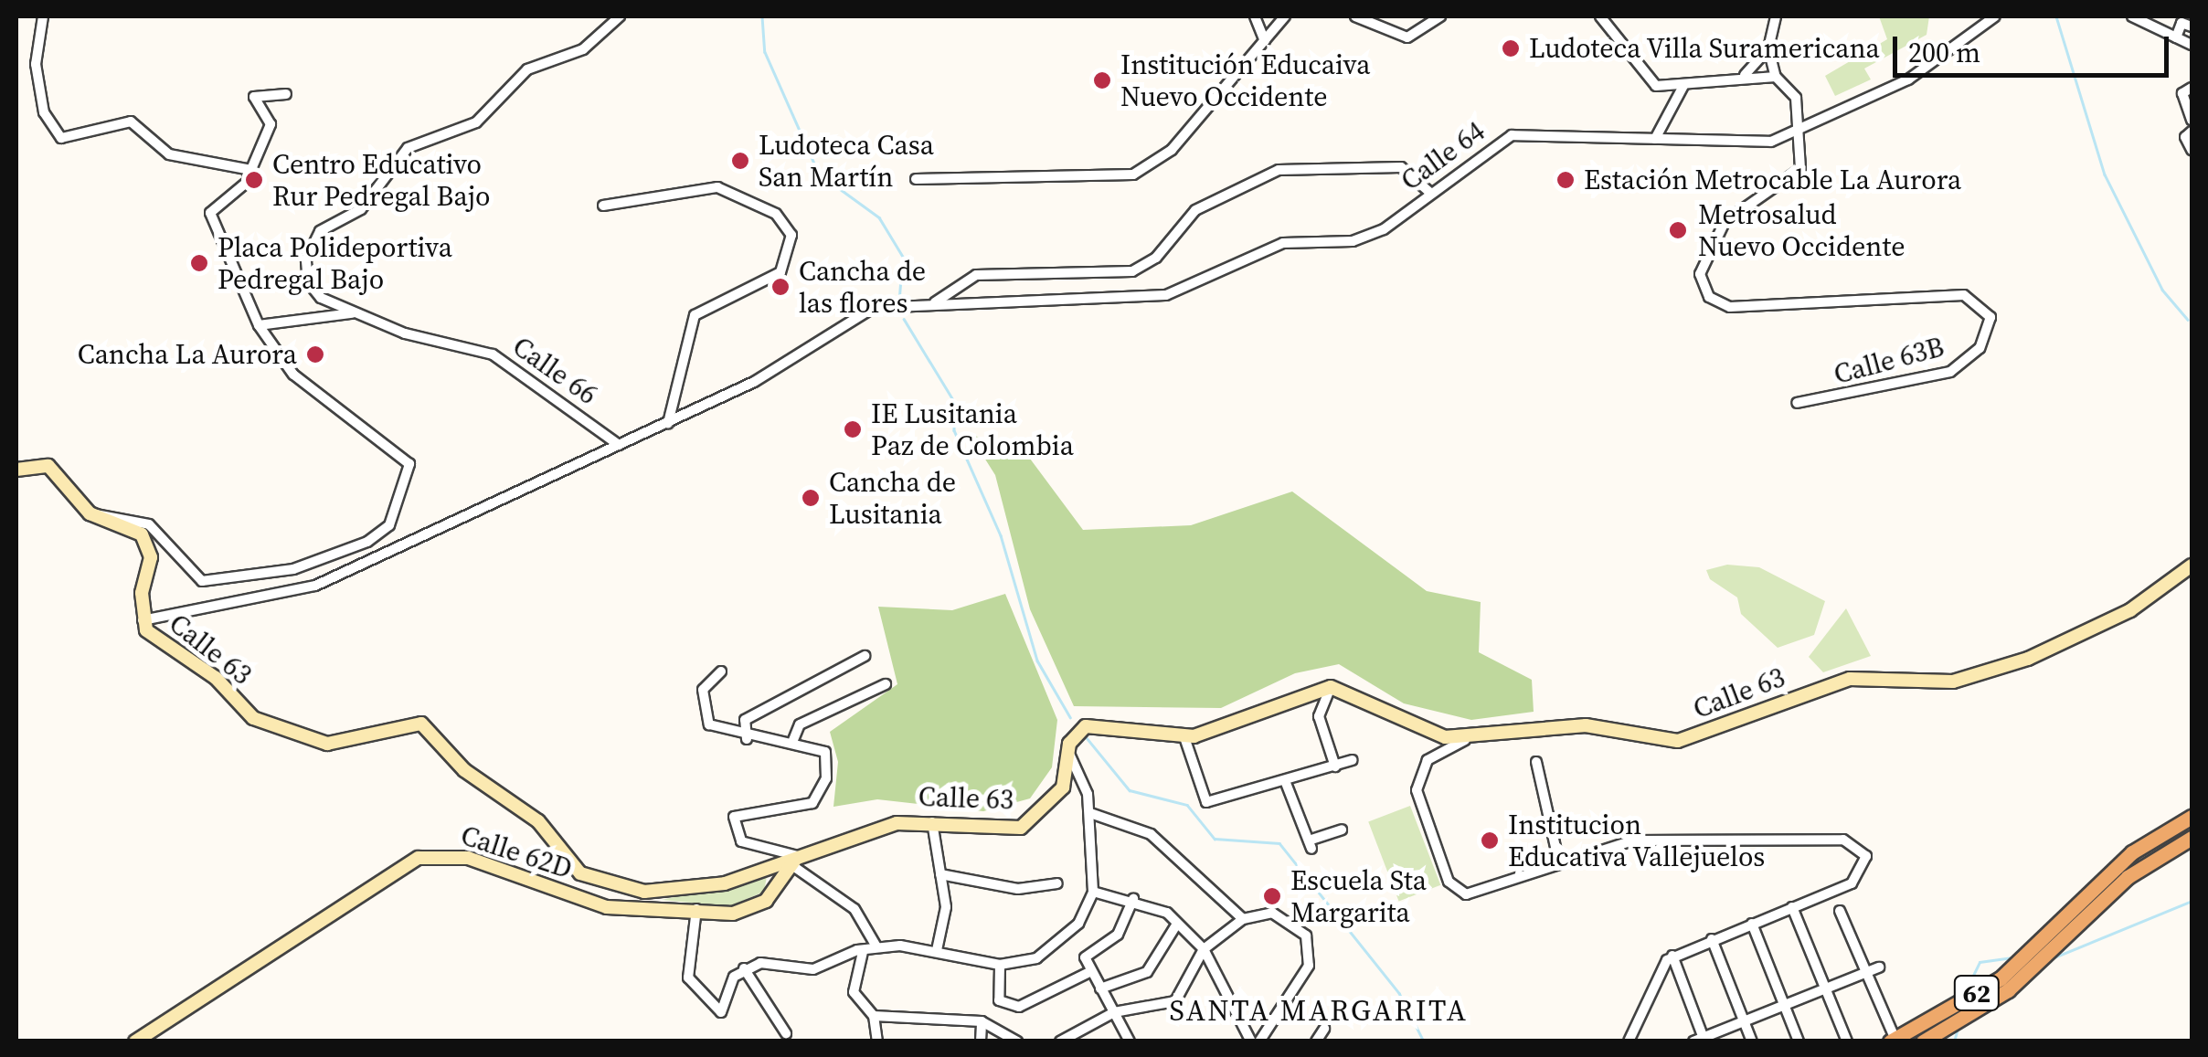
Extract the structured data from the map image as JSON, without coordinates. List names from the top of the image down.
{
  "streets": {
    "highway": ["62"],
    "main road": ["Calle 63", "Calle 62D"],
    "street": ["Calle 64", "Calle 63B", "Calle 66"]
  },
  "crossings": [
    ["Calle 64", "Calle 63B"],
    ["Calle 63", "Calle 62D"]
  ],
  "districts": ["SANTA MARGARITA"],
  "places": [
    "Ludoteca Villa Suramericana",
    "Institución Educaiva Nuevo Occidente",
    "Ludoteca Casa San Martín",
    "Centro Educativo Rur Pedregal Bajo",
    "Estación Metrocable La Aurora",
    "Metrosalud Nuevo Occidente",
    "Placa Polideportiva Pedregal Bajo",
    "Cancha de las flores",
    "Cancha La Aurora",
    "IE Lusitania Paz de Colombia",
    "Cancha de Lusitania",
    "Institucion Educativa Vallejuelos",
    "Escuela Sta Margarita"
  ],
  "scale_bar": "200 m"
}
